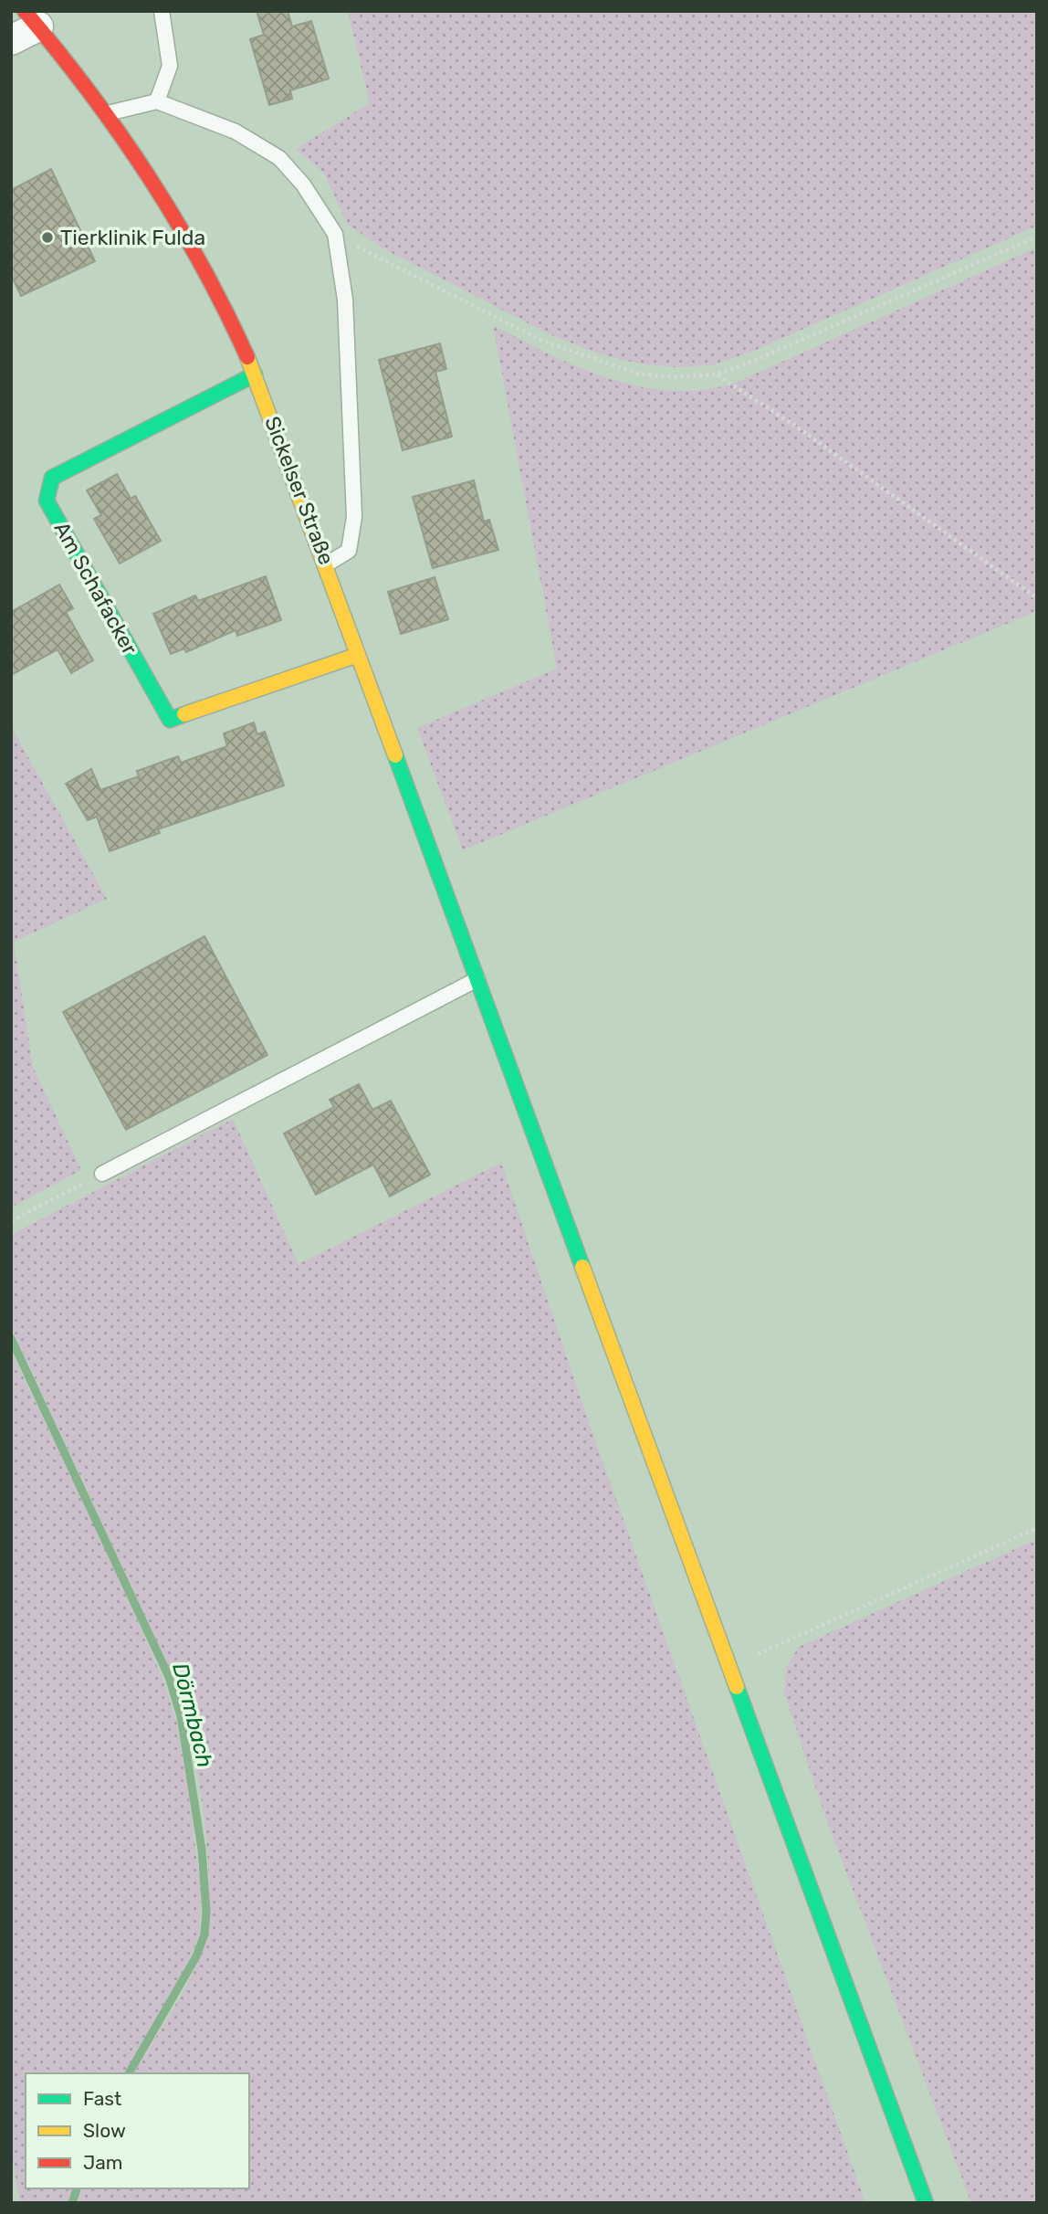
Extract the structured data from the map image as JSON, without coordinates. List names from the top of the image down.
{
  "streets": {
    "main road": ["Sickelser Straße", "Am Schafacker"]
  },
  "crossings": [
    ["Sickelser Straße", "Am Schafacker"]
  ],
  "water": ["Dörmbach"],
  "places": ["Tierklinik Fulda"],
  "legend": ["Fast", "Slow", "Jam"]
}
